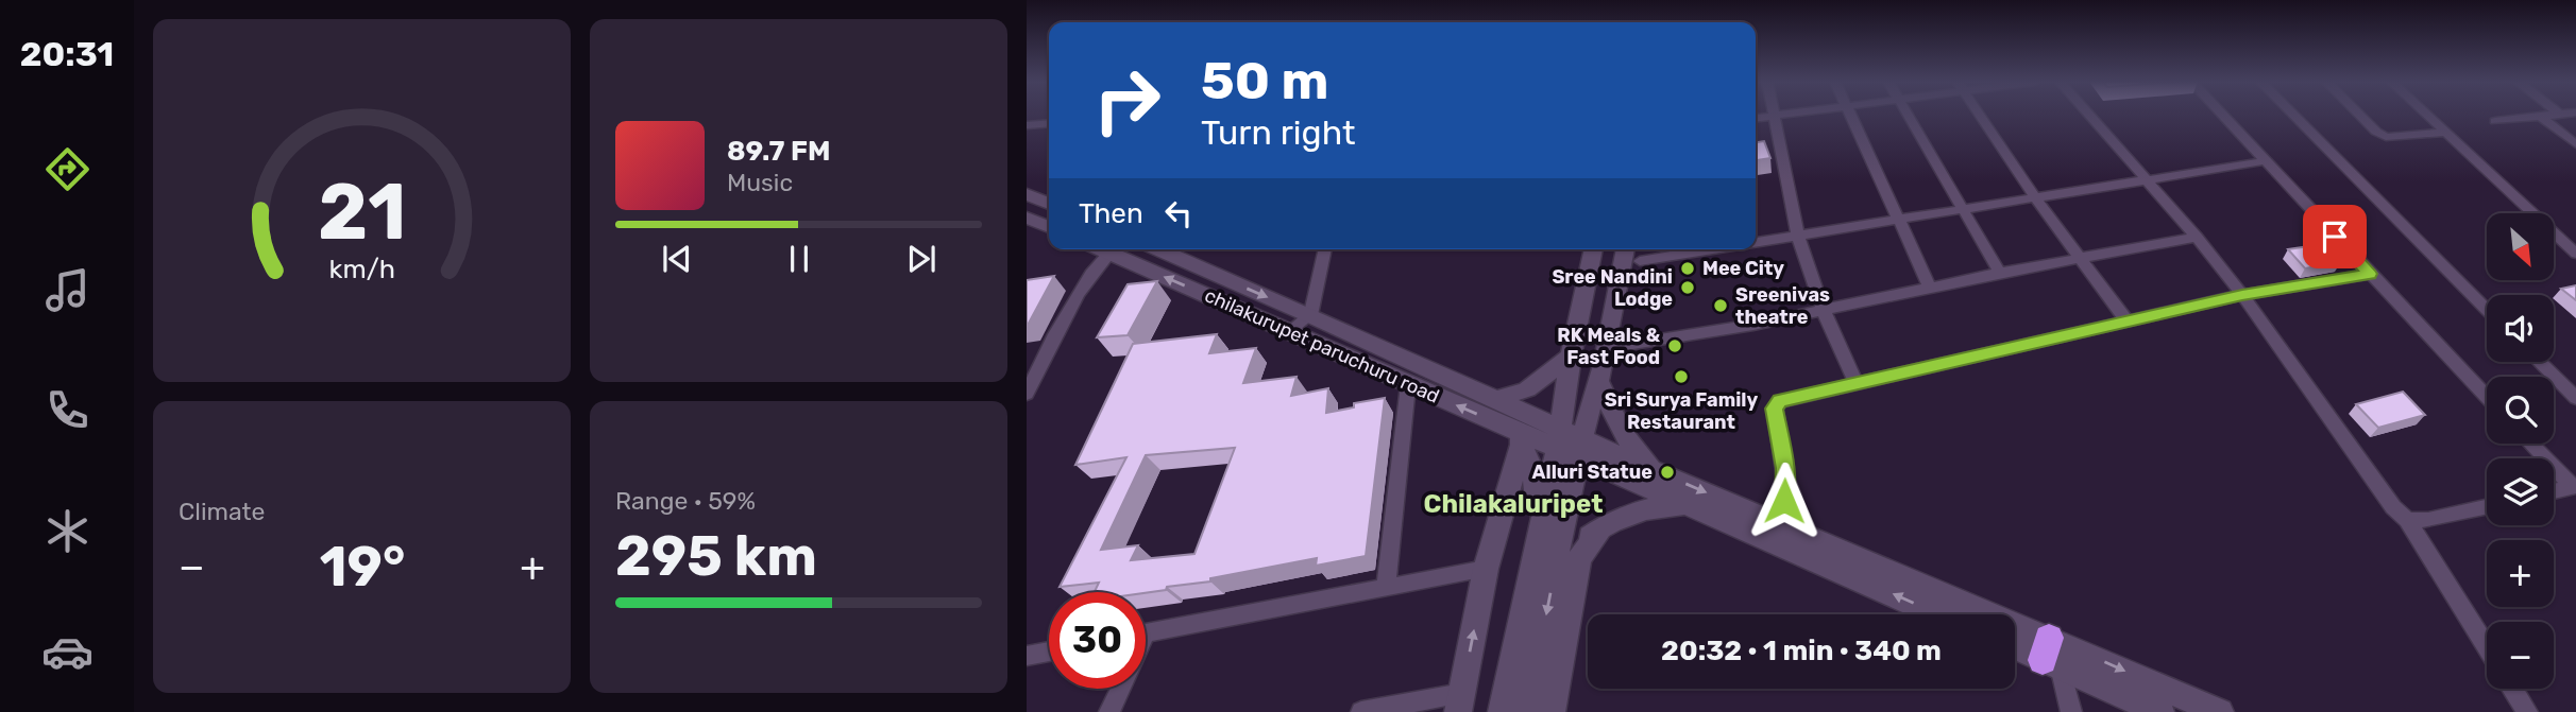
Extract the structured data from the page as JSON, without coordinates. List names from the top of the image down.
{
  "streets": {
    "main road": ["chilakurupet paruchuru road"]
  },
  "districts": ["Chilakaluripet"],
  "places": [
    "Mee City",
    "Sree Nandini Lodge",
    "Sreenivas theatre",
    "RK Meals & Fast Food",
    "Sri Surya Family Restaurant",
    "Alluri Statue"
  ],
  "north": "bottom right",
  "page": {
    "tabs": "20:31",
    "turn": ["50 m", "Turn right"],
    "song": ["89.7 FM", "Music"],
    "then": "Then",
    "map_buttons": ["+", "−"],
    "tile": [
      "Climate",
      ["Range · 59%", "295 km"]
    ],
    "heat": ["−", "19°", "+"],
    "limit": "30",
    "trip": "20:32 · 1 min · 340 m",
    "gauge": ["21", "km/h"]
  }
}
